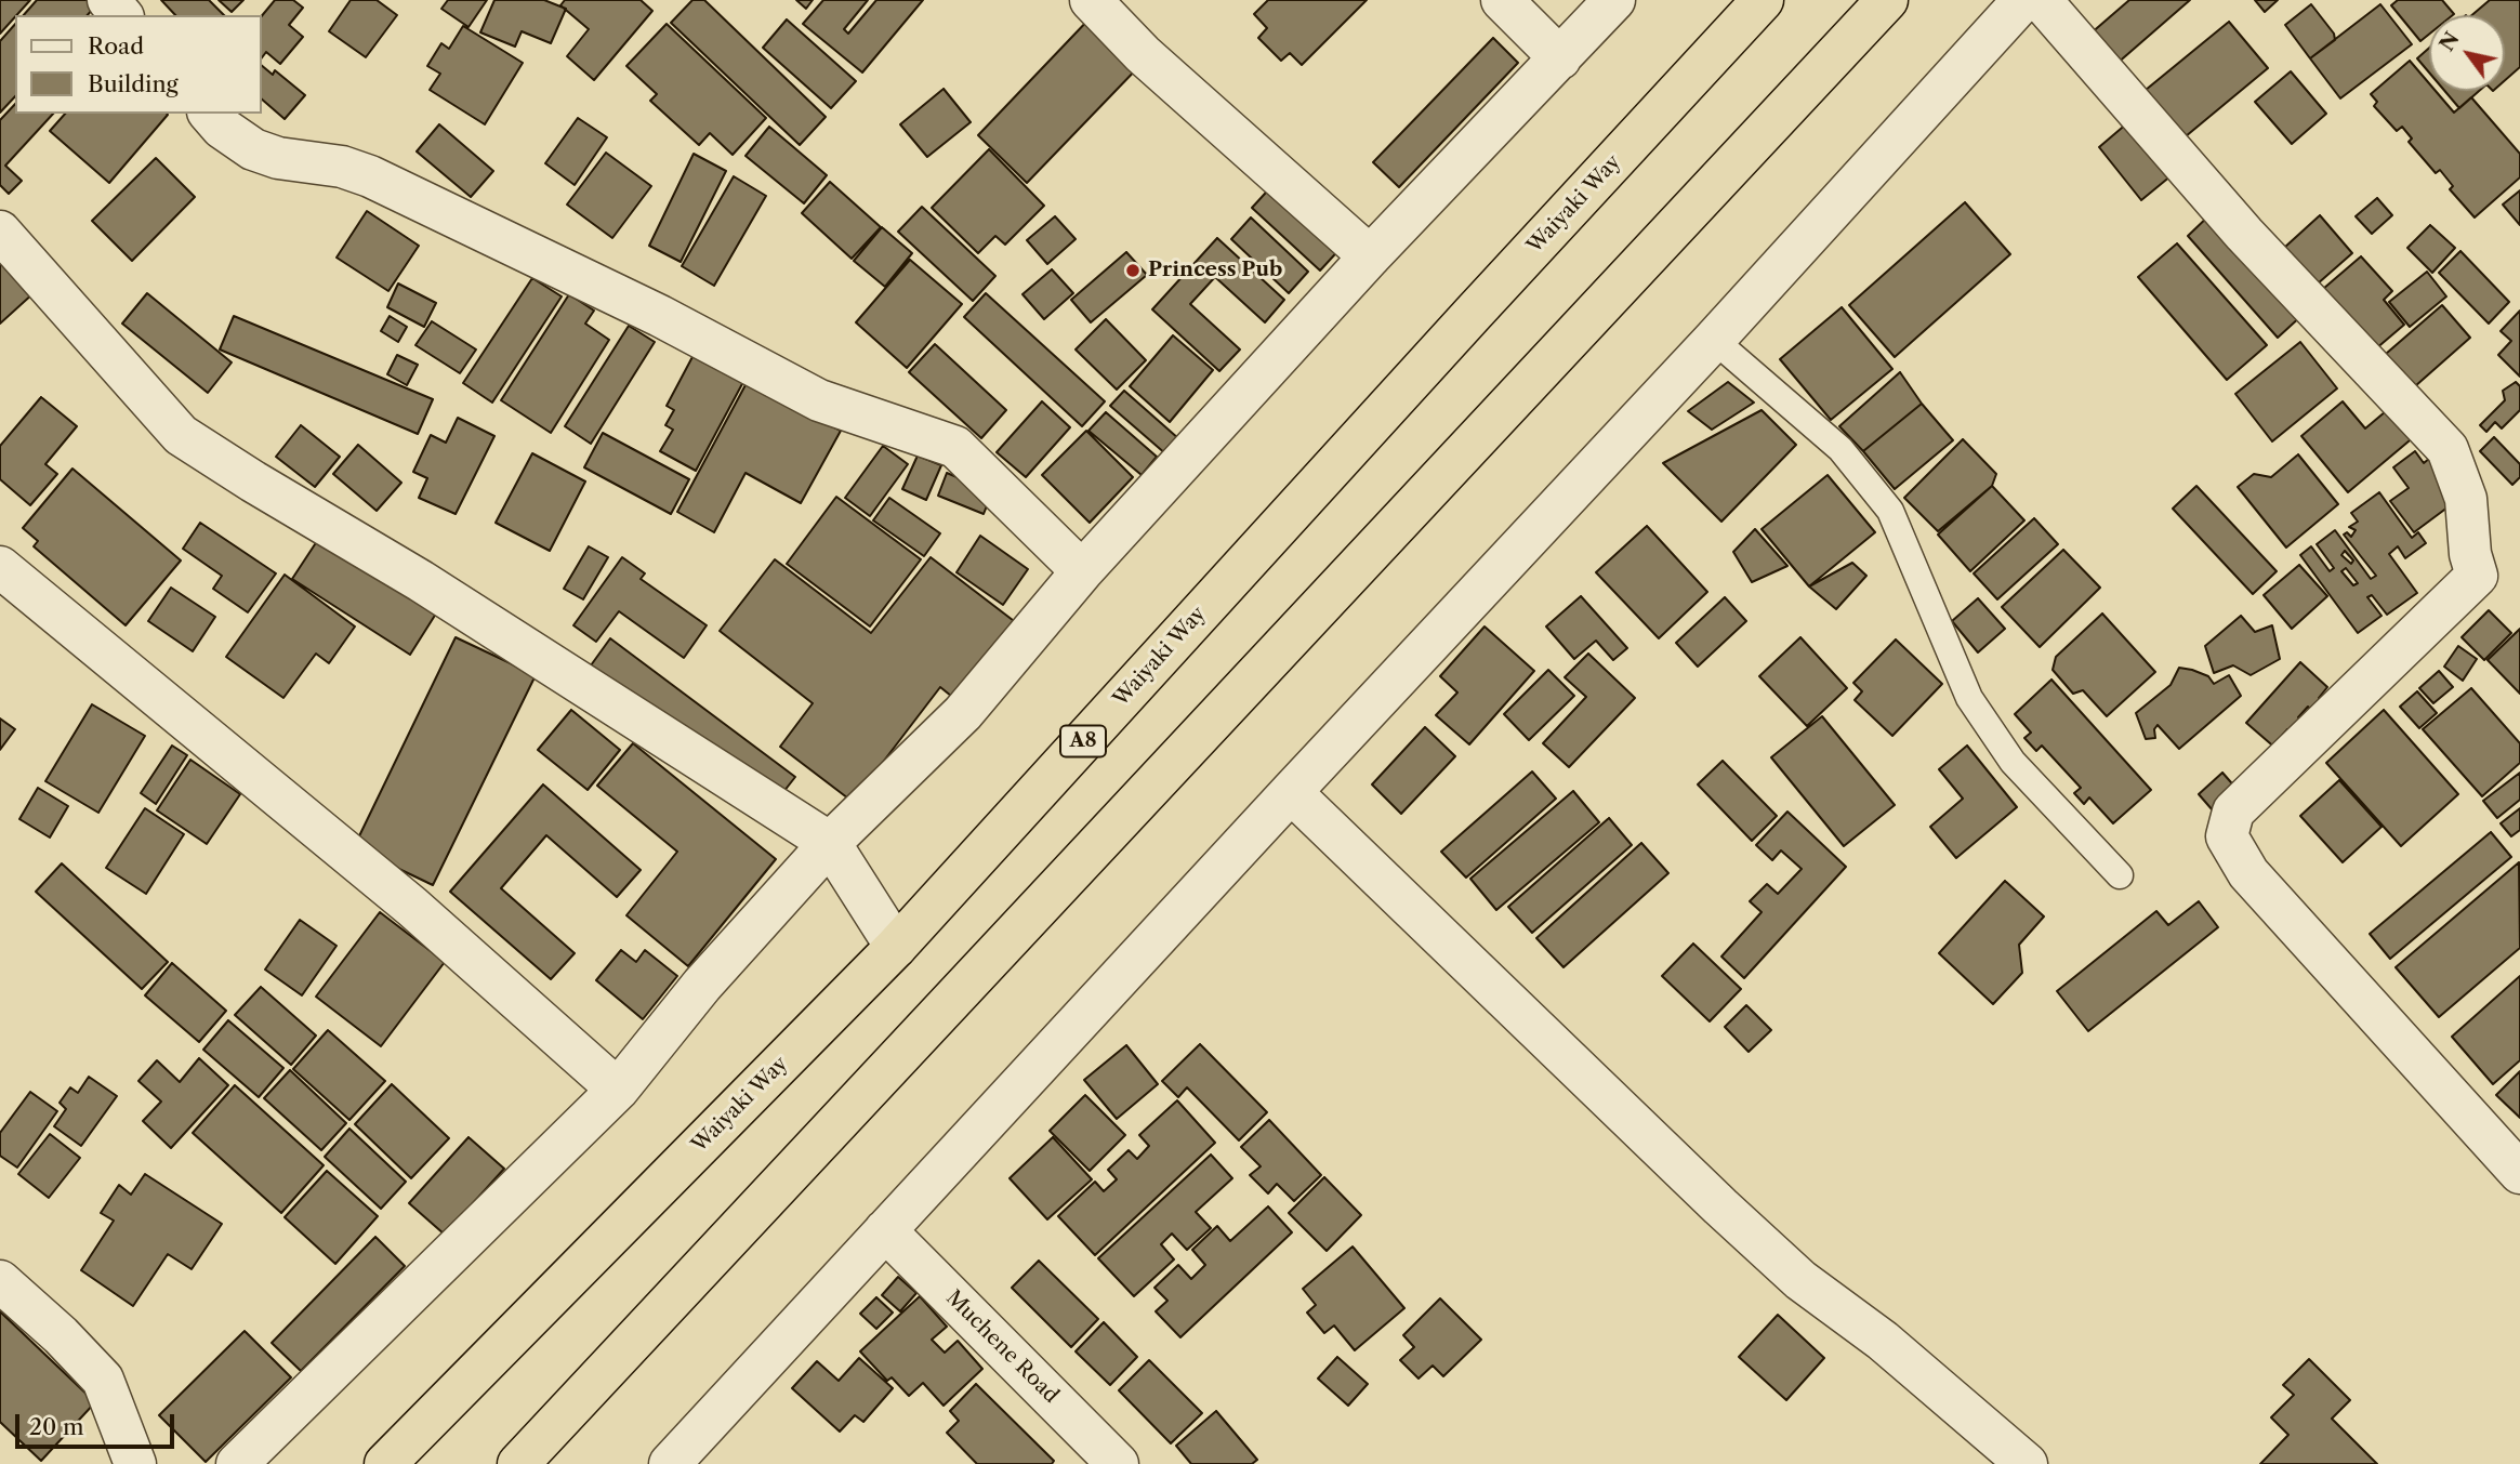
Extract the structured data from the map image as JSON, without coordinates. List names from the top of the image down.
{
  "streets": {
    "highway": ["Waiyaki Way", "A8"],
    "street": ["Muchene Road"]
  },
  "places": ["Princess Pub"],
  "legend": ["Road", "Building"],
  "scale_bar": "20 m",
  "north": "top left"
}
